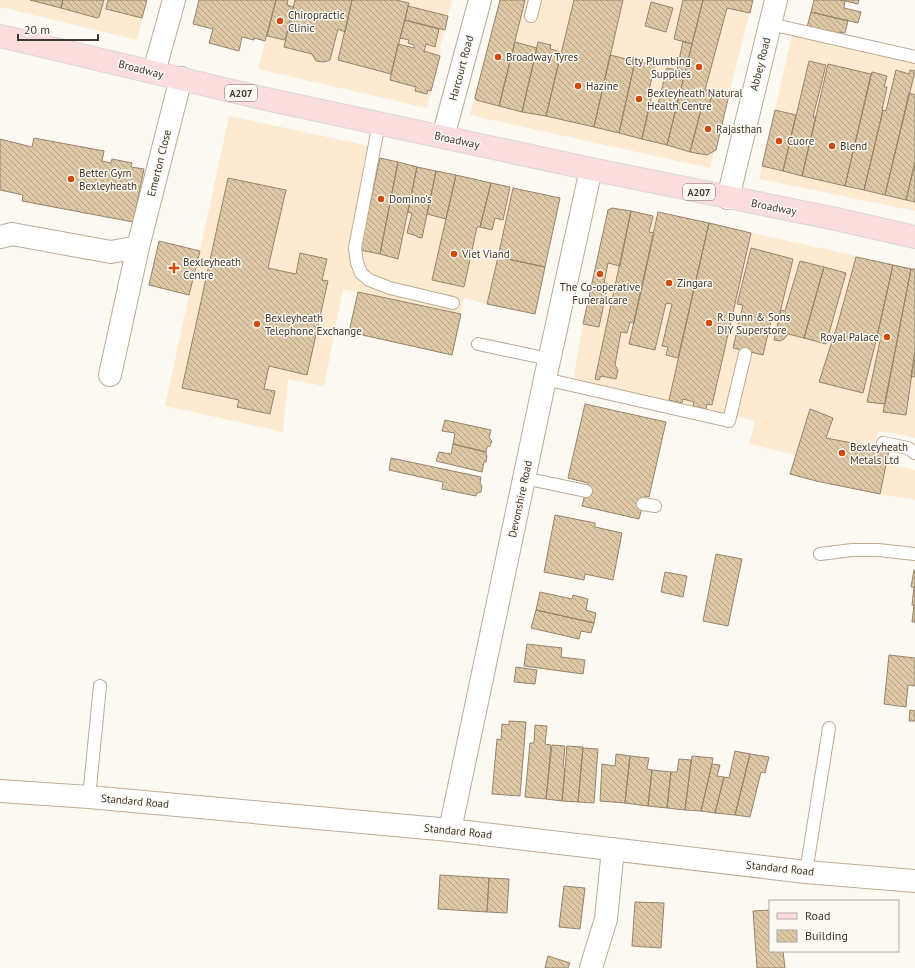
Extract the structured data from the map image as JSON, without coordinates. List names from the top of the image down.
{
  "streets": {
    "main road": ["Broadway", "A207"],
    "street": [
      "Abbey Road",
      "Harcourt Road",
      "Emerton Close",
      "Devonshire Road",
      "Standard Road"
    ]
  },
  "crossings": [
    ["Abbey Road", "Broadway"],
    ["Harcourt Road", "Broadway"],
    ["Broadway", "Emerton Close"],
    ["Broadway", "Devonshire Road"],
    ["Devonshire Road", "Standard Road"]
  ],
  "places": {
    "other": [
      "Chiropractic Clinic",
      "Broadway Tyres",
      "City Plumbing Supplies",
      "Hazine",
      "Bexleyheath Natural Health Centre",
      "Rajasthan",
      "Cuore",
      "Blend",
      "Better Gym Bexleyheath",
      "Domino's",
      "Viet Viand",
      "The Co-operative Funeralcare",
      "Zingara",
      "R. Dunn & Sons DIY Superstore",
      "Bexleyheath Telephone Exchange",
      "Royal Palace",
      "Bexleyheath Metals Ltd"
    ],
    "health": ["Bexleyheath Centre"]
  },
  "legend": ["Road", "Building"],
  "scale_bar": "20 m"
}
